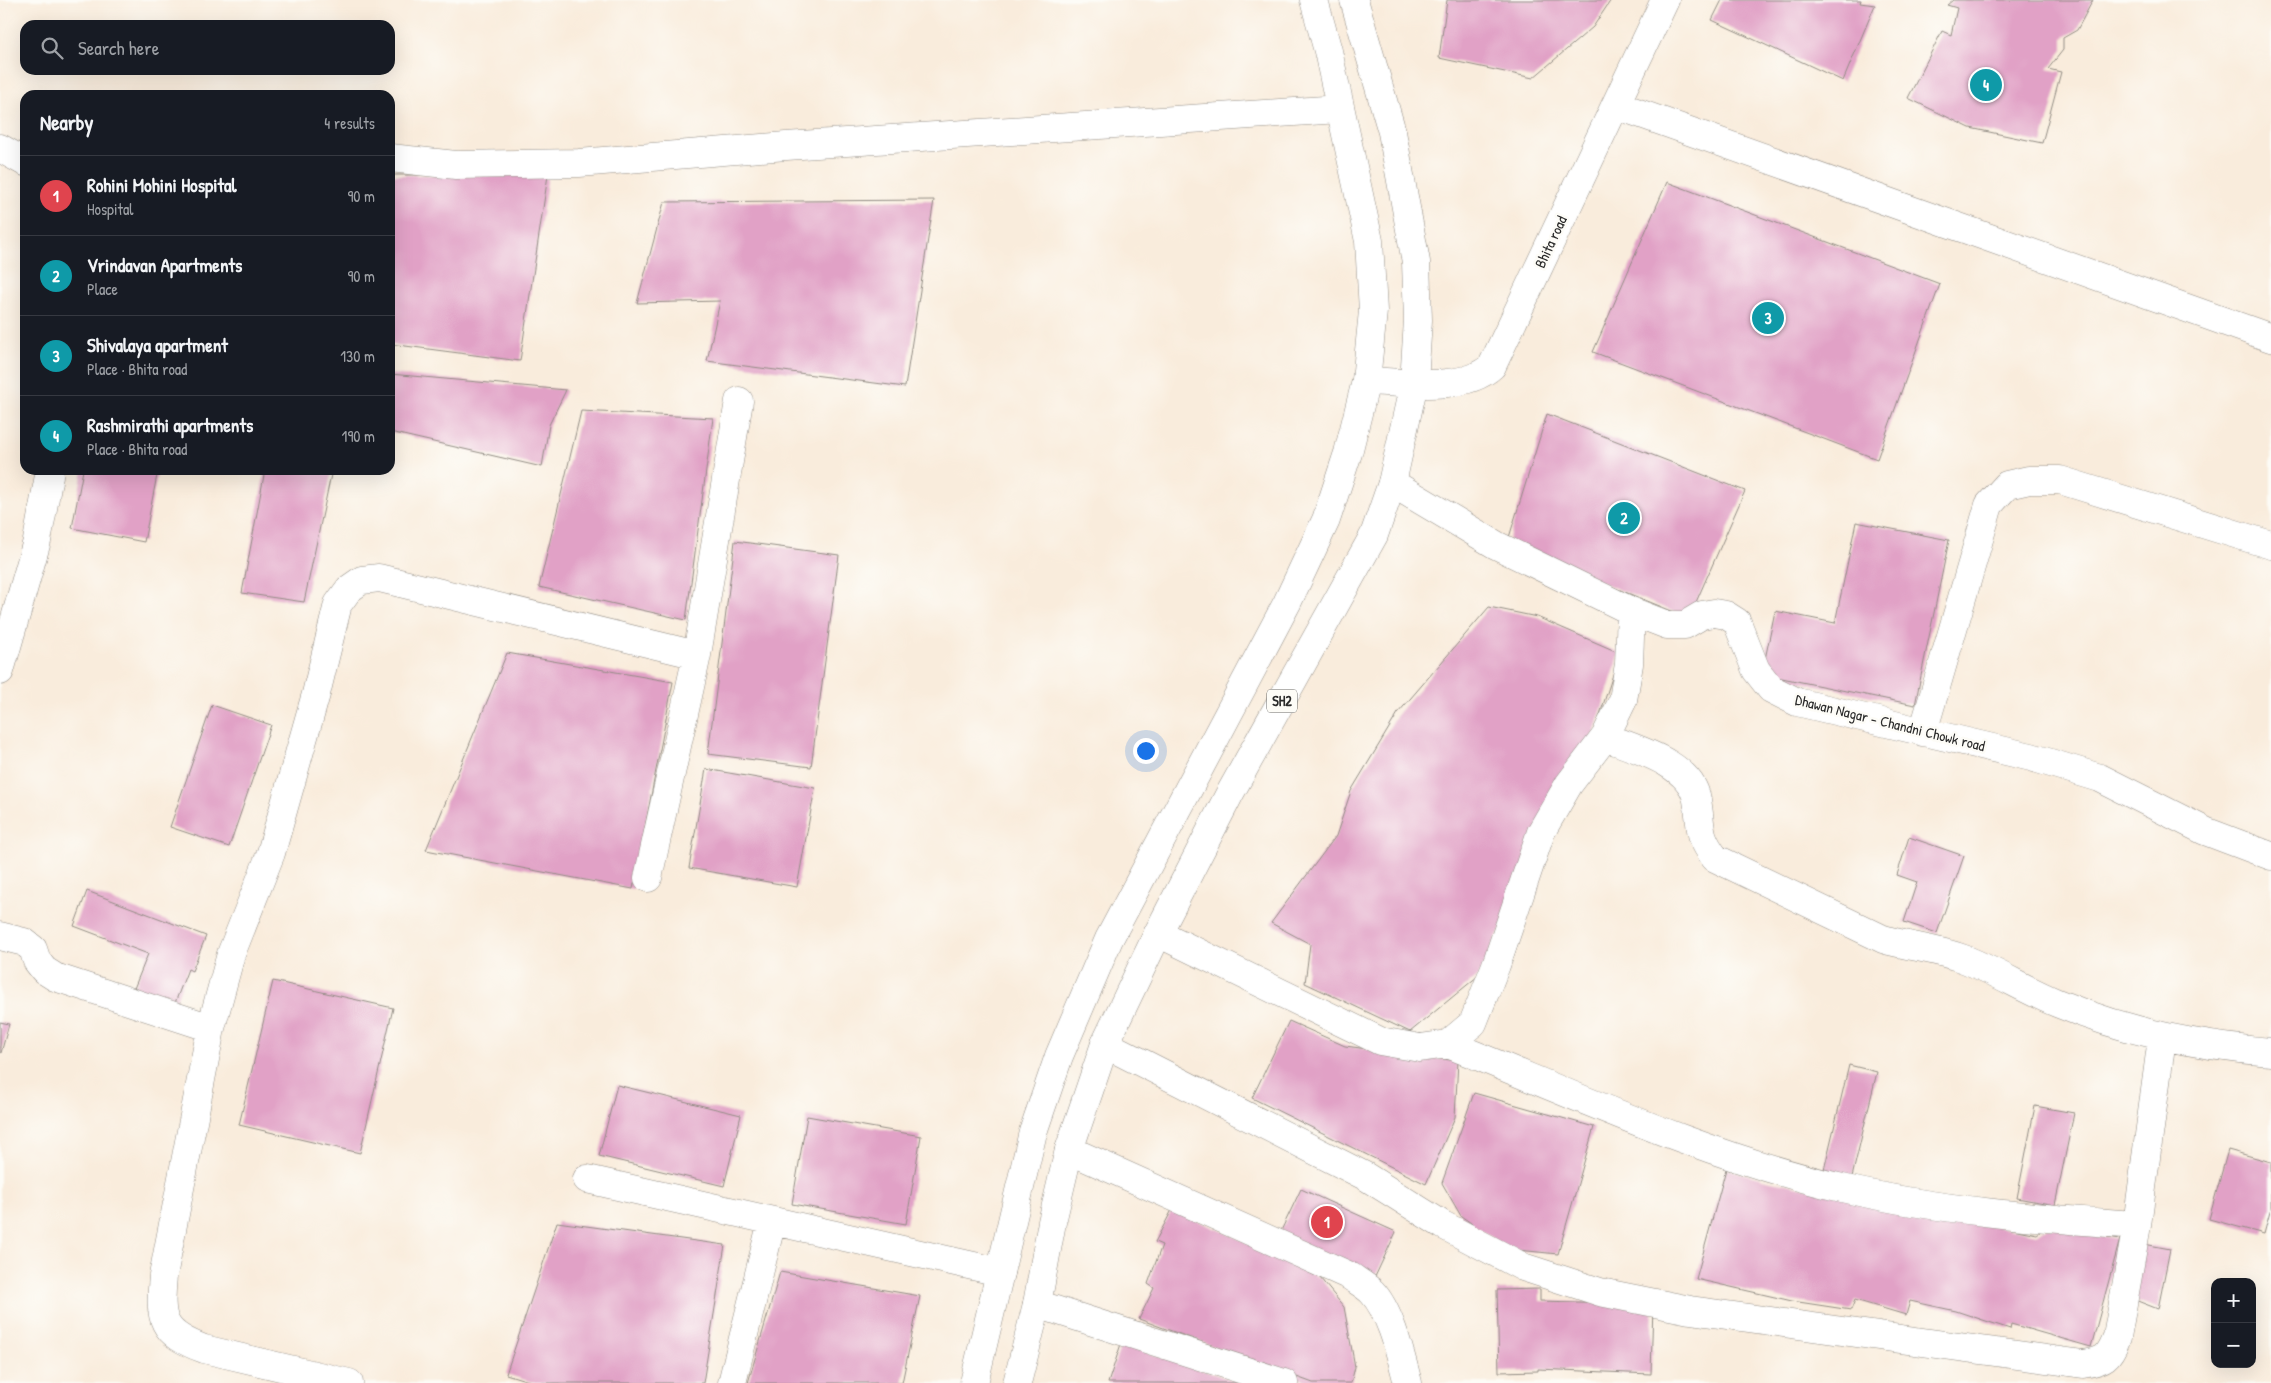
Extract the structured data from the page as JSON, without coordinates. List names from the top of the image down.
{
  "streets": {
    "street": ["Bhita road", "SH2", "Dhawan Nagar - Chandni Chowk road"]
  },
  "crossings": [
    ["Bhita road", "SH2"],
    ["SH2", "Dhawan Nagar - Chandni Chowk road"]
  ],
  "page": {
    "search": "Search here",
    "pins": [
      "4",
      "3",
      "2",
      "1"
    ],
    "heading": ["Nearby", "4 results"],
    "list": [
      {
        "mark": "1",
        "name": "Rohini Mohini Hospital",
        "note": "Hospital",
        "value": "90 m"
      },
      {
        "mark": "2",
        "name": "Vrindavan Apartments",
        "note": "Place",
        "value": "90 m"
      },
      {
        "mark": "3",
        "name": "Shivalaya apartment",
        "note": "Place · Bhita road",
        "value": "130 m"
      },
      {
        "mark": "4",
        "name": "Rashmirathi apartments",
        "note": "Place · Bhita road",
        "value": "190 m"
      }
    ],
    "map_buttons": ["+", "−"]
  }
}
